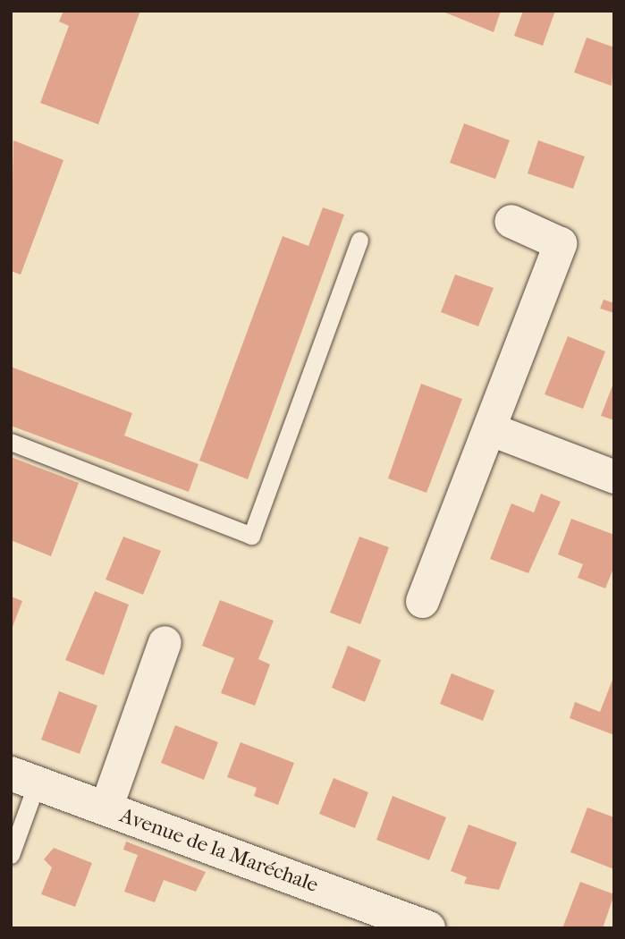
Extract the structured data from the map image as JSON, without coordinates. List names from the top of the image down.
{
  "streets": {
    "street": ["Avenue de la Maréchale"]
  }
}
